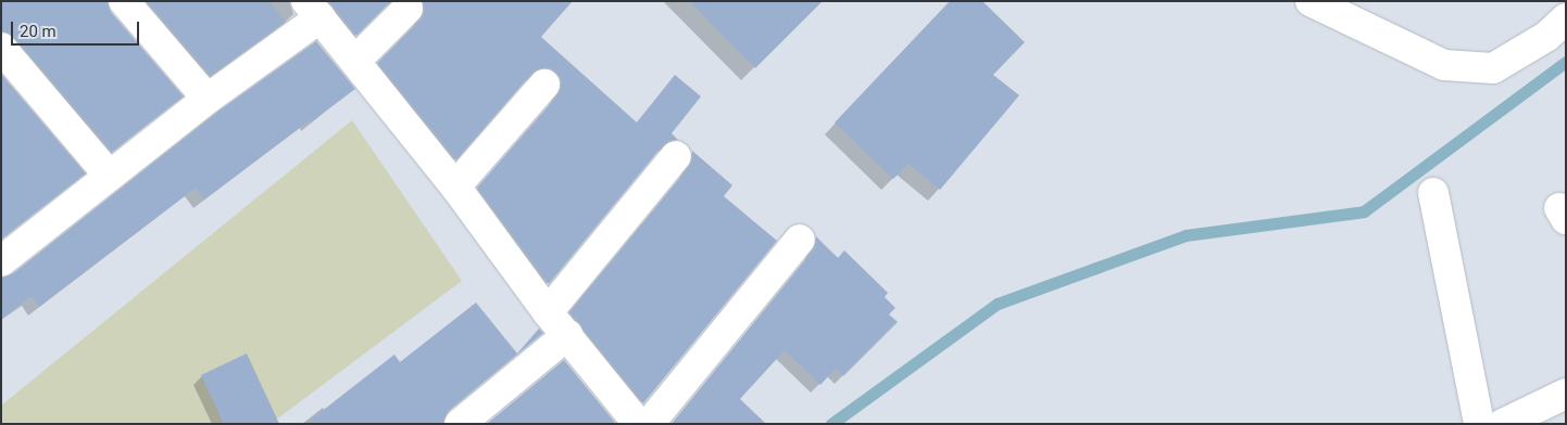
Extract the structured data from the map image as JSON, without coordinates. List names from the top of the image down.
{
  "scale_bar": "20 m"
}
